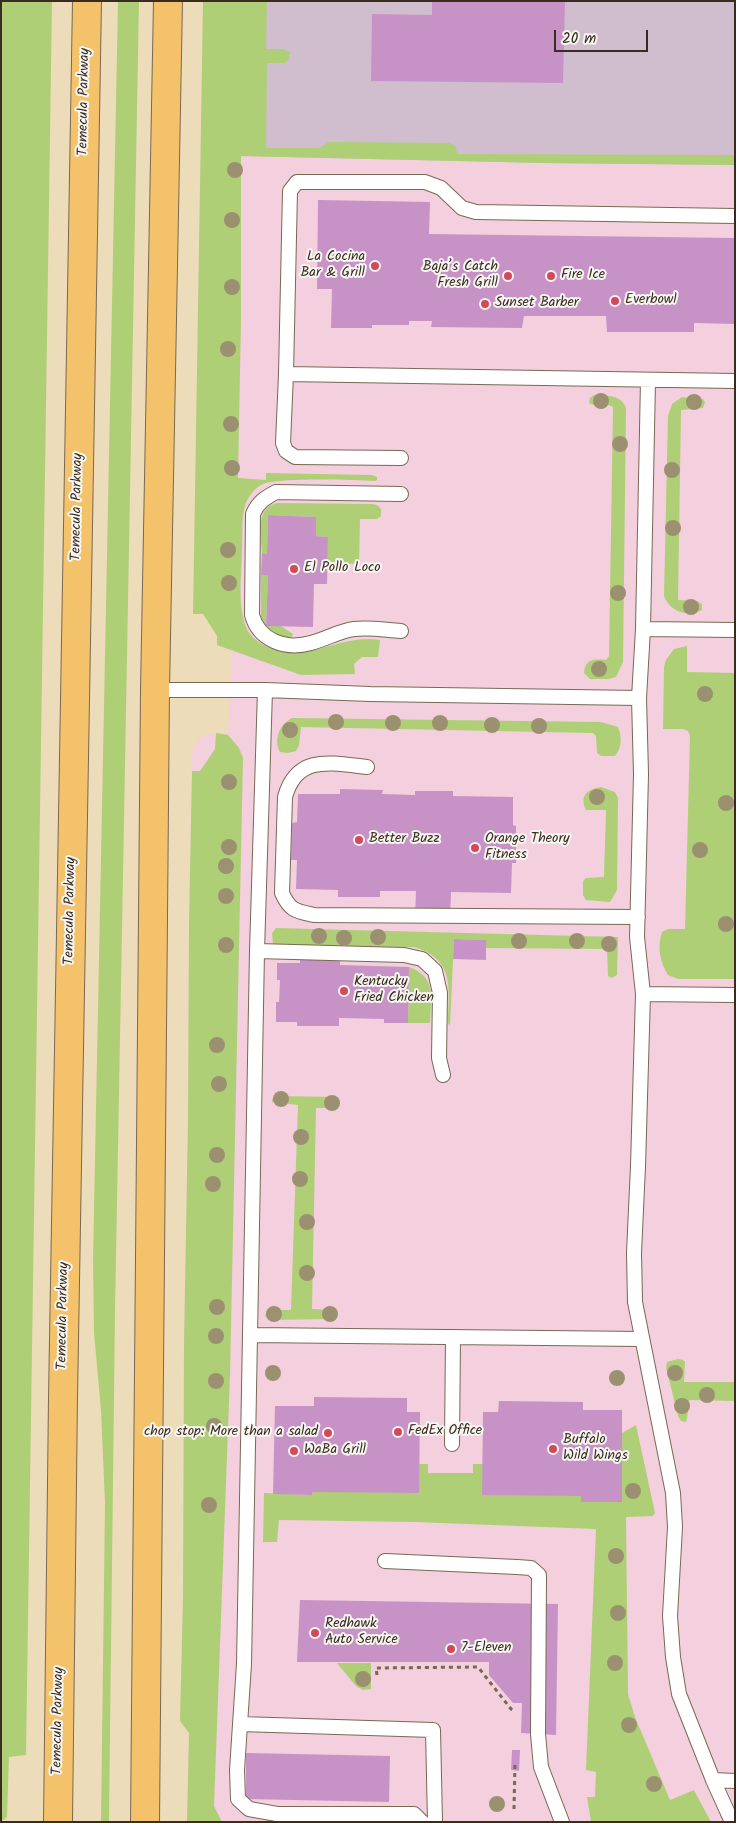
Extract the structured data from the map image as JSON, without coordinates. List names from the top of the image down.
{
  "streets": {
    "main road": ["Temecula Parkway"]
  },
  "places": [
    "La Cocina Bar & Grill",
    "Baja’s Catch Fresh Grill",
    "Fire Ice",
    "Everbowl",
    "Sunset Barber",
    "El Pollo Loco",
    "Better Buzz",
    "Orange Theory Fitness",
    "Kentucky Fried Chicken",
    "FedEx Office",
    "chop stop: More than a salad",
    "Buffalo Wild Wings",
    "WaBa Grill",
    "Redhawk Auto Service",
    "7-Eleven"
  ],
  "scale_bar": "20 m"
}
